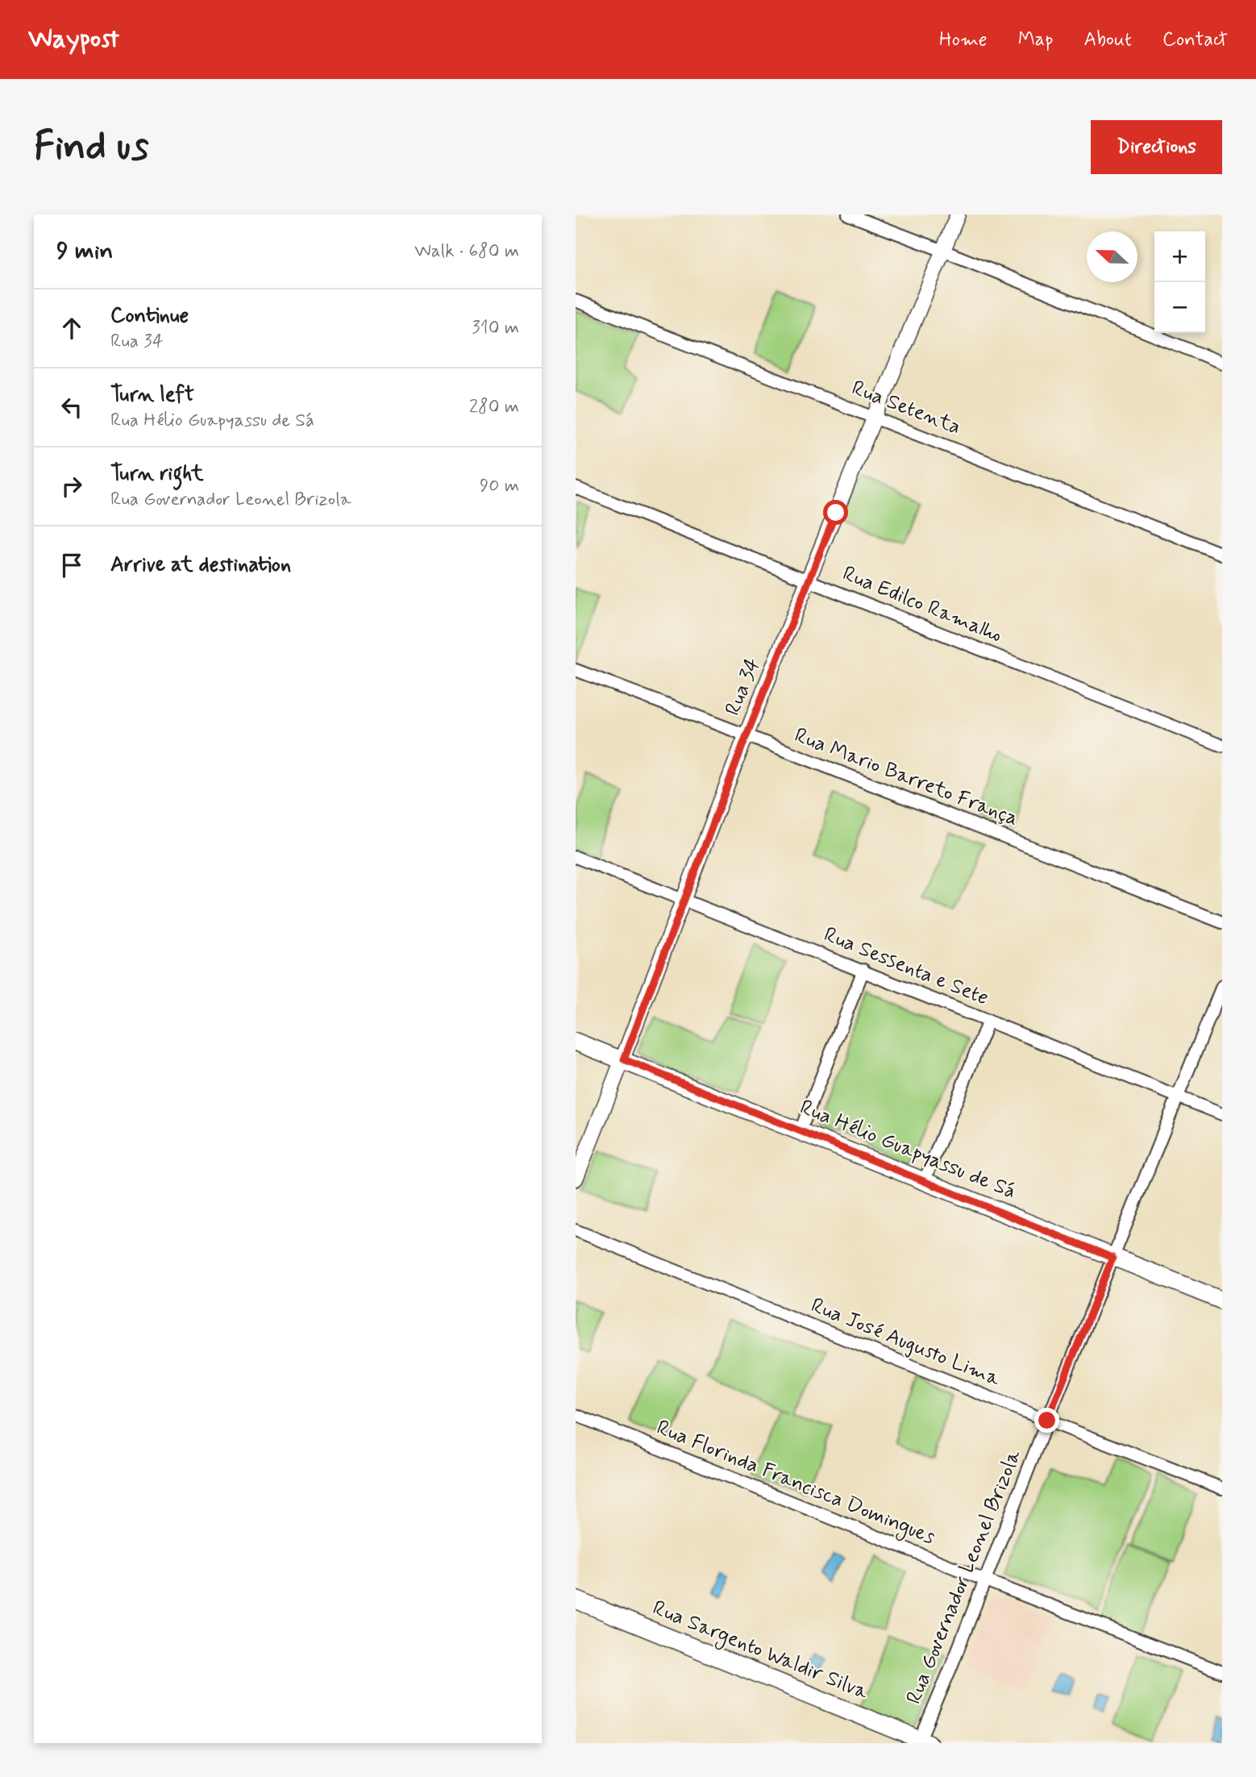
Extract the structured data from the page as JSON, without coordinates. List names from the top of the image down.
{
  "streets": {
    "main road": ["Rua Hélio Guapyassu de Sá", "Rua Sargento Waldir Silva"],
    "street": [
      "Rua Setenta",
      "Rua Edilco Ramalho",
      "Rua 34",
      "Rua Mario Barreto França",
      "Rua Sessenta e Sete",
      "Rua José Augusto Lima",
      "Rua Florinda Francisca Domingues",
      "Rua Governador Leonel Brizola"
    ]
  },
  "crossings": [
    ["Rua Setenta", "Rua 34"],
    ["Rua Edilco Ramalho", "Rua 34"],
    ["Rua 34", "Rua Mario Barreto França"],
    ["Rua 34", "Rua Sessenta e Sete"],
    ["Rua 34", "Rua Hélio Guapyassu de Sá"],
    ["Rua Sessenta e Sete", "Rua Governador Leonel Brizola"],
    ["Rua Hélio Guapyassu de Sá", "Rua Governador Leonel Brizola"],
    ["Rua José Augusto Lima", "Rua Governador Leonel Brizola"],
    ["Rua Florinda Francisca Domingues", "Rua Governador Leonel Brizola"],
    ["Rua Governador Leonel Brizola", "Rua Sargento Waldir Silva"]
  ],
  "north": "left",
  "page": {
    "header": "Waypost",
    "nav": [
      "Home",
      "Map",
      "About",
      "Contact"
    ],
    "buttons": "Directions",
    "title": "Find us",
    "heading": ["9 min", "Walk · 680 m"],
    "map_buttons": ["+", "−"],
    "list": [
      ["Continue", "Rua 34", "310 m"],
      ["Turn left", "Rua Hélio Guapyassu de Sá", "280 m"],
      ["Turn right", "Rua Governador Leonel Brizola", "90 m"],
      "Arrive at destination"
    ]
  }
}
